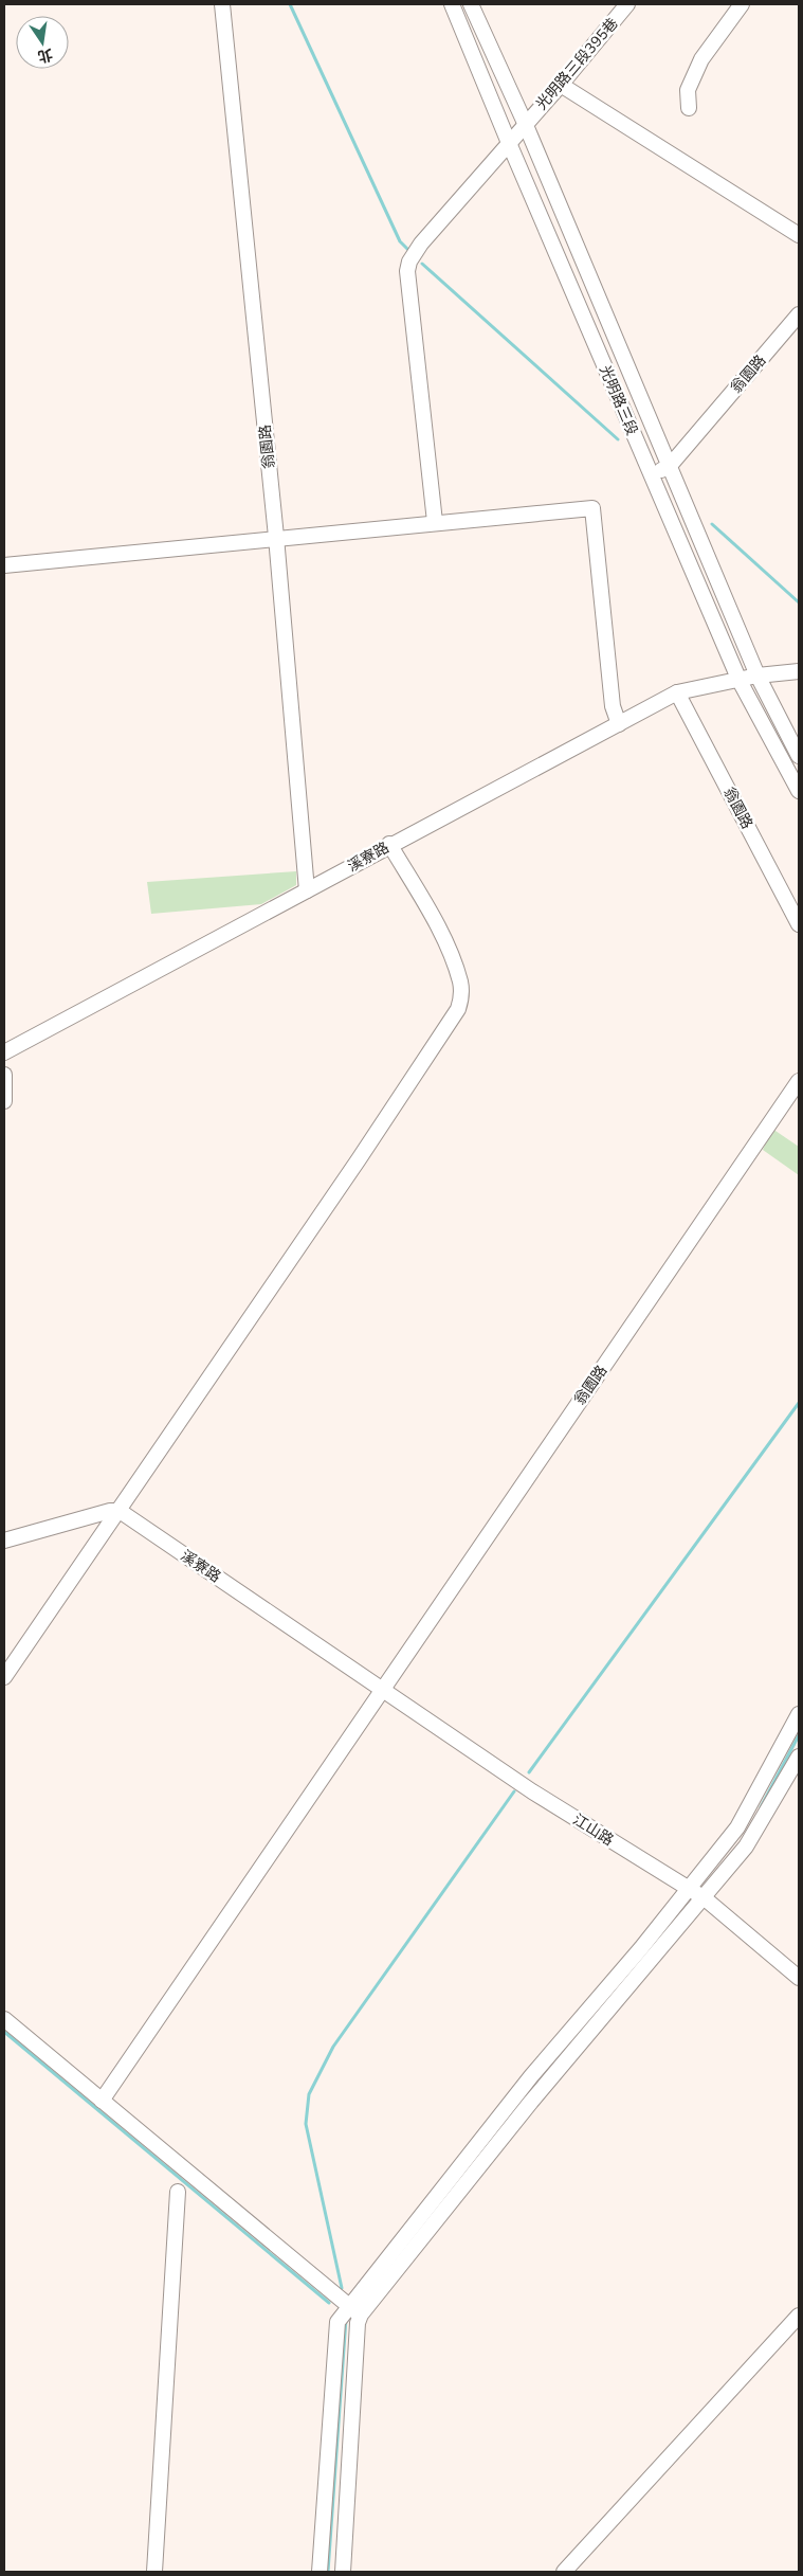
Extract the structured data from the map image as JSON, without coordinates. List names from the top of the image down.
{
  "streets": {
    "street": [
      "光明路三段395巷",
      "翁園路",
      "光明路三段",
      "溪寮路",
      "江山路"
    ]
  },
  "crossings": [
    ["光明路三段395巷", "光明路三段"],
    ["翁園路", "光明路三段"],
    ["翁園路", "溪寮路"],
    ["翁園路", "江山路"],
    ["光明路三段", "溪寮路"],
    ["溪寮路", "江山路"]
  ],
  "north": "bottom"
}
